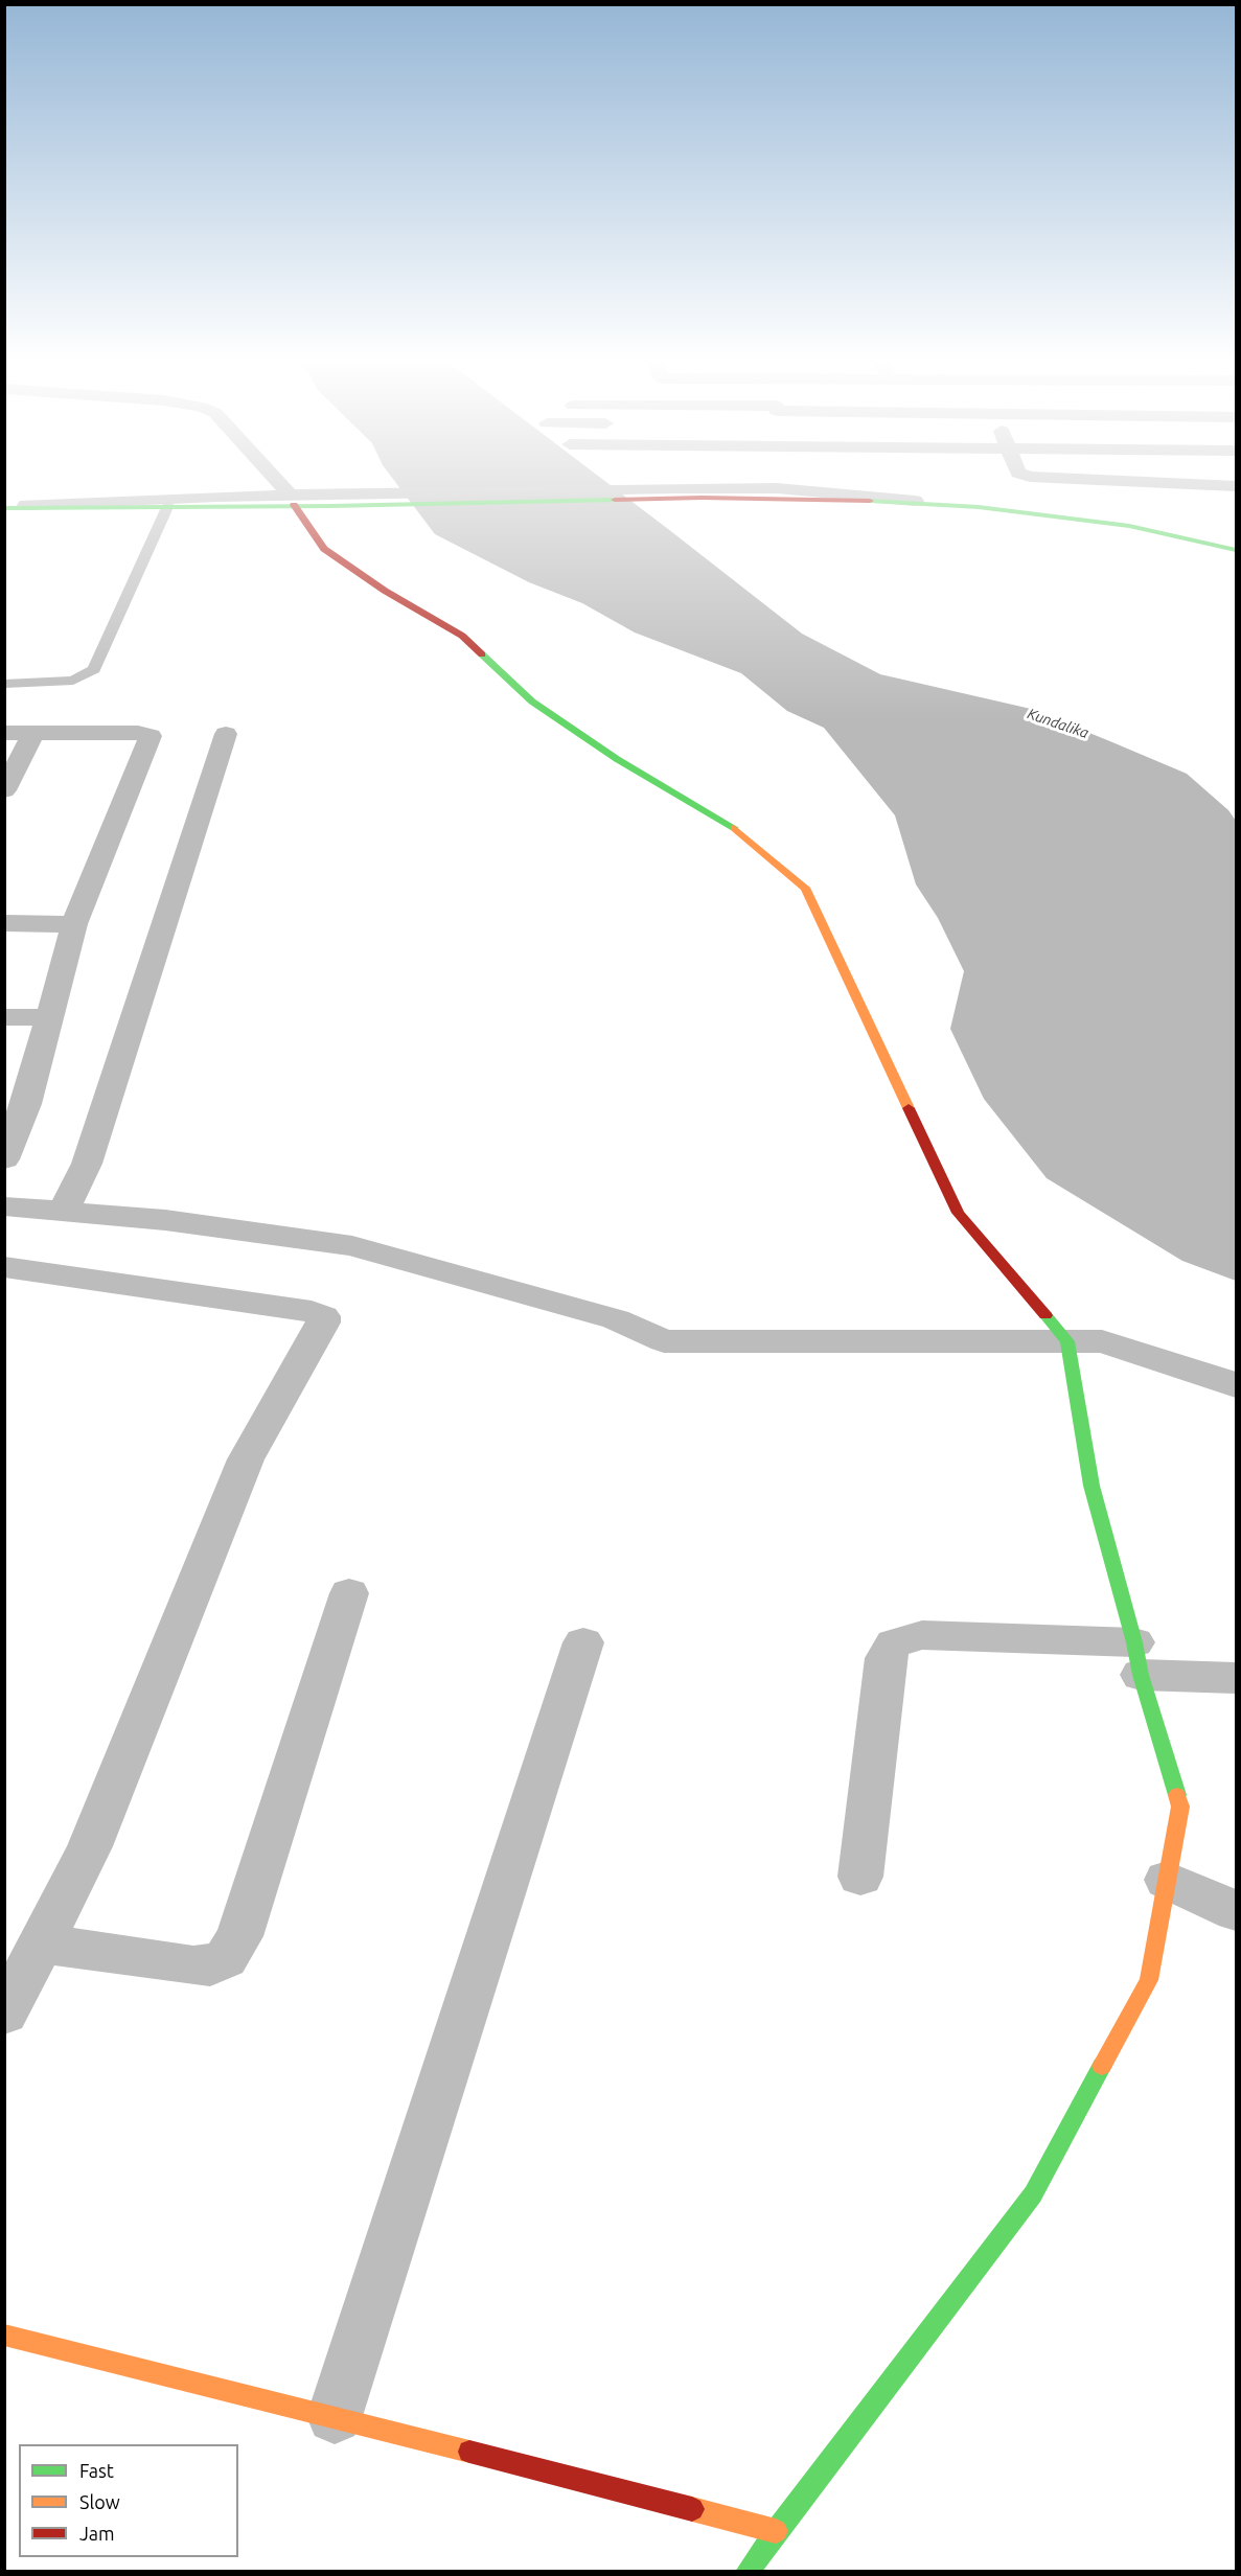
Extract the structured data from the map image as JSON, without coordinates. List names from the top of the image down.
{
  "water": ["Kundalika"],
  "legend": ["Fast", "Slow", "Jam"]
}
